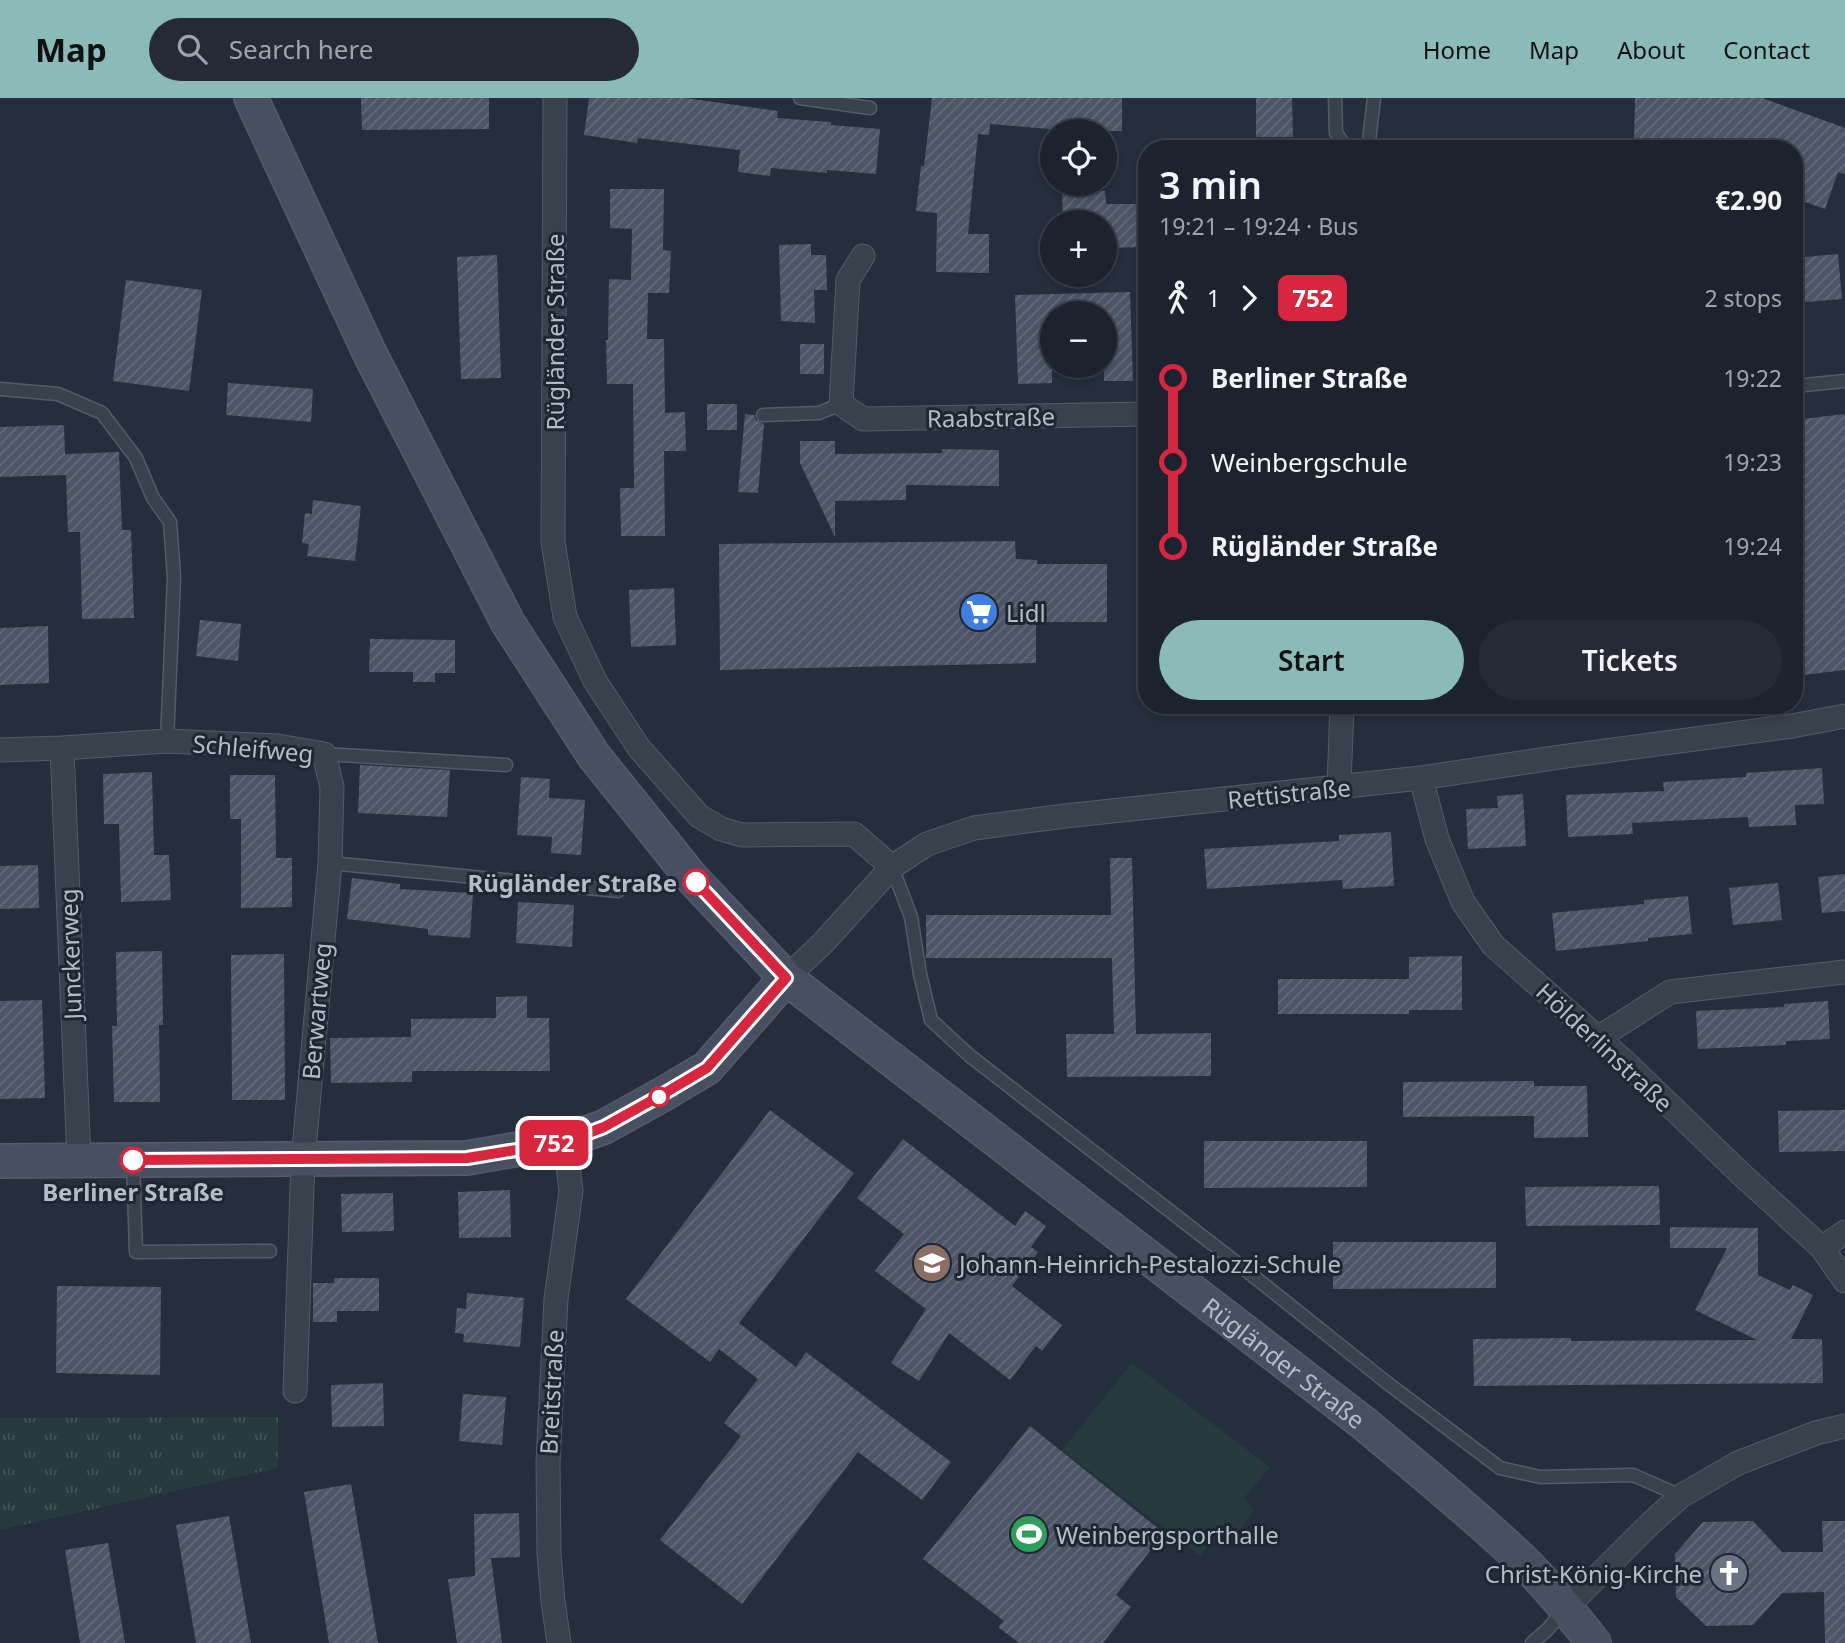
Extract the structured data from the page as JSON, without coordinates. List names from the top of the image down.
{
  "streets": {
    "main road": ["Rügländer Straße"],
    "street": [
      "Raabstraße",
      "Schleifweg",
      "Rettistraße",
      "Junckerweg",
      "Berwartweg",
      "Hölderlinstraße",
      "Breitstraße"
    ]
  },
  "crossings": [
    ["Rügländer Straße", "Rettistraße"],
    ["Schleifweg", "Junckerweg"],
    ["Schleifweg", "Berwartweg"],
    ["Rettistraße", "Hölderlinstraße"]
  ],
  "places": {
    "supermarket": ["Lidl"],
    "other": ["Rügländer Straße", "Berliner Straße"],
    "school or university": ["Johann-Heinrich-Pestalozzi-Schule"],
    "sports": ["Weinbergsporthalle"],
    "church": ["Christ-König-Kirche"]
  },
  "lines": ["bus line 752"],
  "page": {
    "header": "Map",
    "search": "Search here",
    "nav": [
      "Home",
      "Map",
      "About",
      "Contact"
    ],
    "on_map": "752",
    "map_buttons": ["+", "−"],
    "heading": ["3 min", "19:21 – 19:24 · Bus", "€2.90"],
    "legs": ["1", "752", "2 stops"],
    "list": [
      {
        "name": "Berliner Straße",
        "value": "19:22"
      },
      {
        "name": "Weinbergschule",
        "value": "19:23"
      },
      {
        "name": "Rügländer Straße",
        "value": "19:24"
      }
    ],
    "buttons": ["Start", "Tickets"]
  }
}
